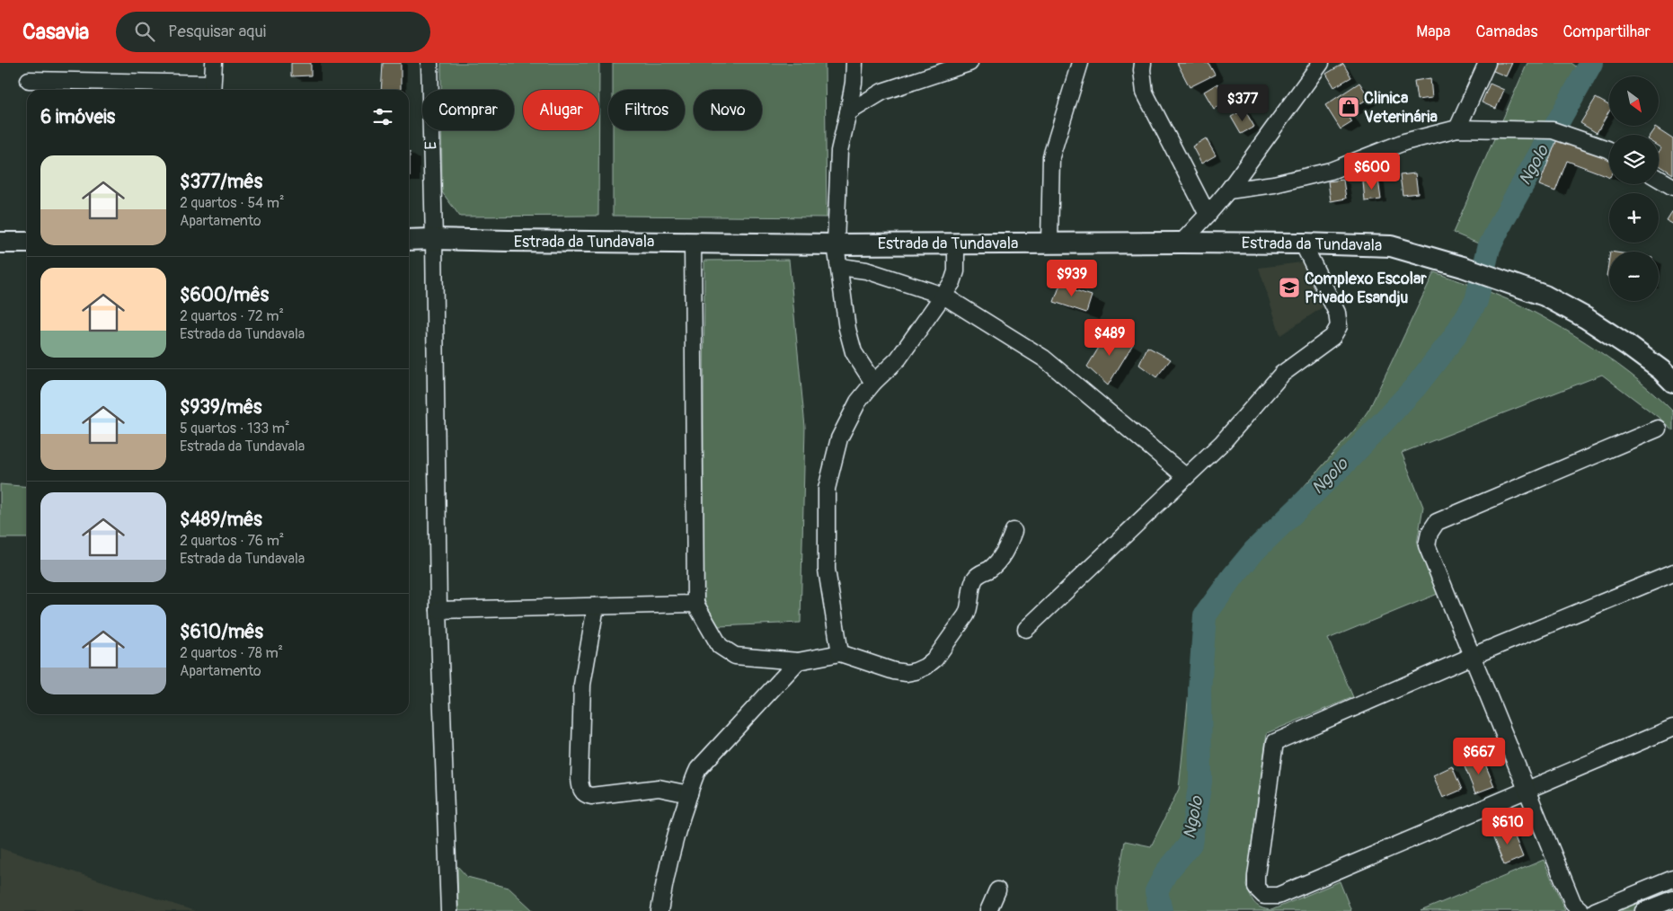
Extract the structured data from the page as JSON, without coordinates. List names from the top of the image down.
{
  "streets": {
    "main road": ["Estrada da Tundavala"],
    "street": ["E"]
  },
  "crossings": [
    ["E", "Estrada da Tundavala"]
  ],
  "water": ["Ngolo"],
  "places": {
    "shop": ["Clinica Veterinária"],
    "school or university": ["Complexo Escolar Privado Esandju"]
  },
  "north": "bottom right",
  "page": {
    "header": "Casavia",
    "search": "Pesquisar aqui",
    "nav": ["Mapa", "Camadas", "Compartilhar"],
    "map_buttons": ["+", "−"],
    "price": [
      "$377",
      "$600",
      "$939",
      "$489",
      "$667",
      "$610"
    ],
    "chip": [
      "Comprar",
      "Alugar",
      "Filtros",
      "Novo"
    ],
    "heading": "6 imóveis",
    "list": [
      {
        "name": "$377/mês",
        "note": "2 quartos · 54 m² · Apartamento"
      },
      {
        "name": "$600/mês",
        "note": "2 quartos · 72 m² · Estrada da Tundavala"
      },
      {
        "name": "$939/mês",
        "note": "5 quartos · 133 m² · Estrada da Tundavala"
      },
      {
        "name": "$489/mês",
        "note": "2 quartos · 76 m² · Estrada da Tundavala"
      },
      {
        "name": "$610/mês",
        "note": "2 quartos · 78 m² · Apartamento"
      }
    ]
  }
}
